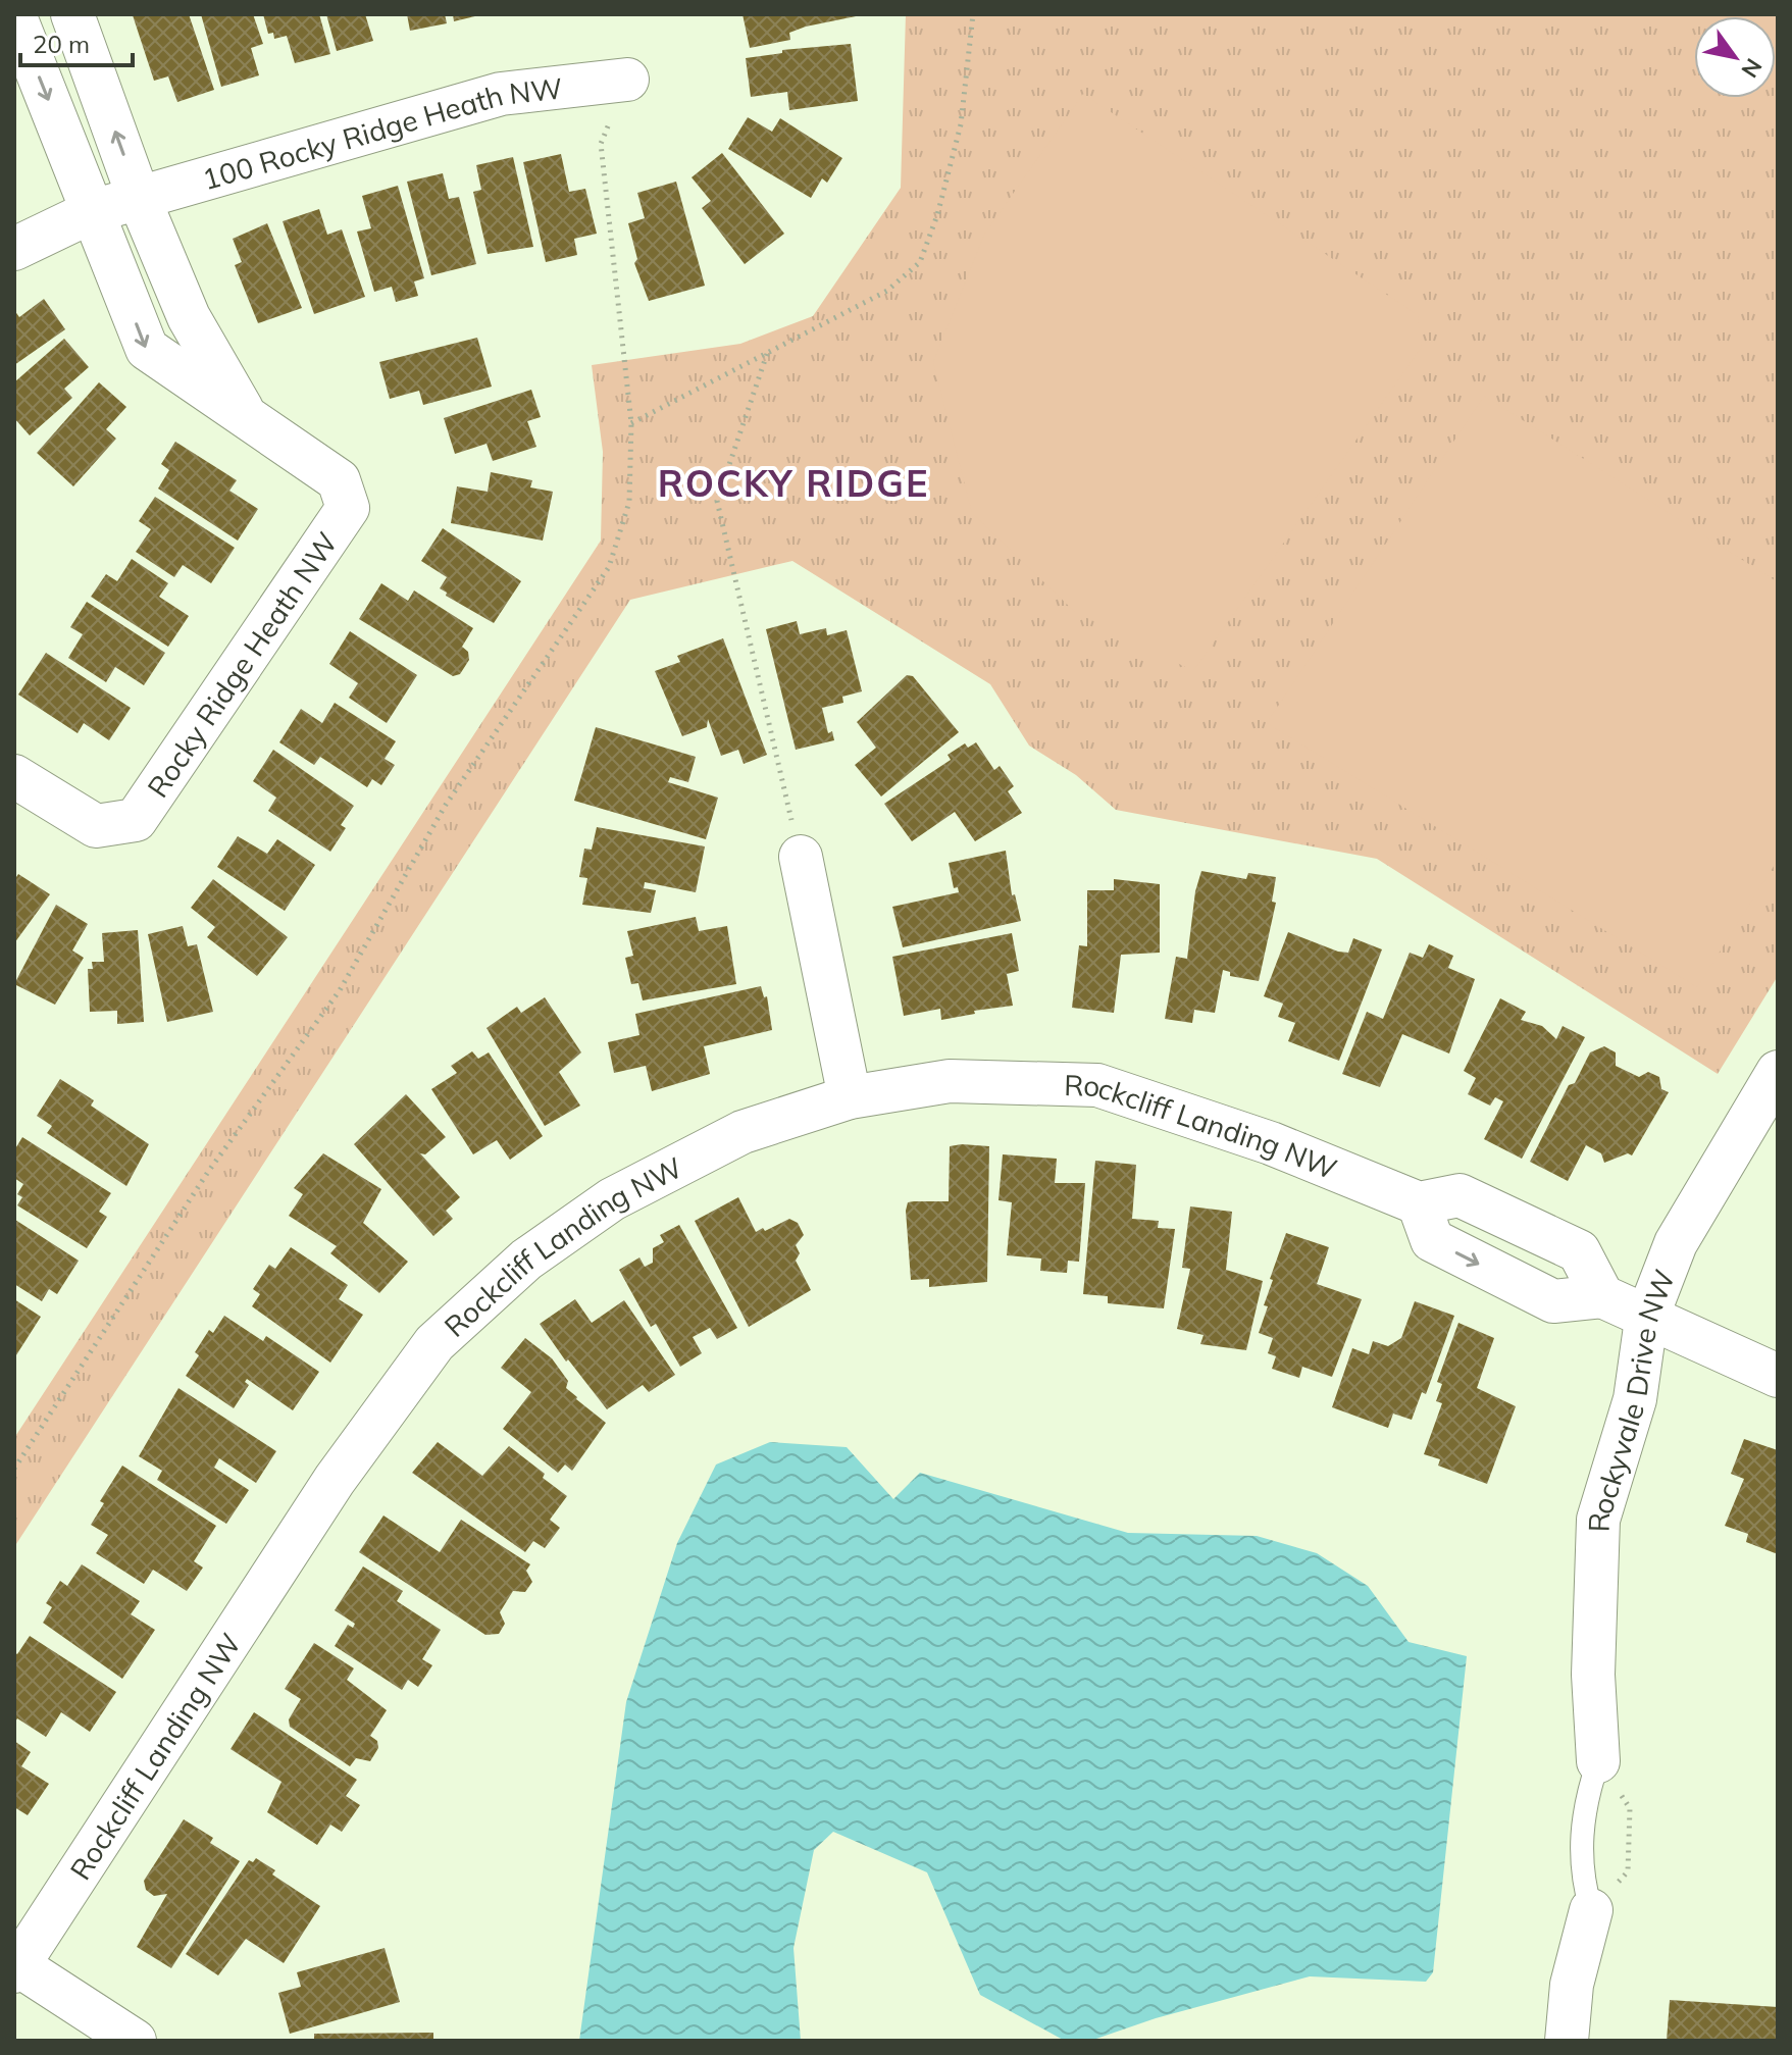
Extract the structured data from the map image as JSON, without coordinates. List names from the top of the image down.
{
  "streets": {
    "street": [
      "100 Rocky Ridge Heath NW",
      "Rocky Ridge Heath NW",
      "Rockcliff Landing NW",
      "Rockyvale Drive NW"
    ]
  },
  "crossings": [
    ["100 Rocky Ridge Heath NW", "Rocky Ridge Heath NW"]
  ],
  "districts": ["ROCKY RIDGE"],
  "scale_bar": "20 m",
  "north": "bottom right"
}
